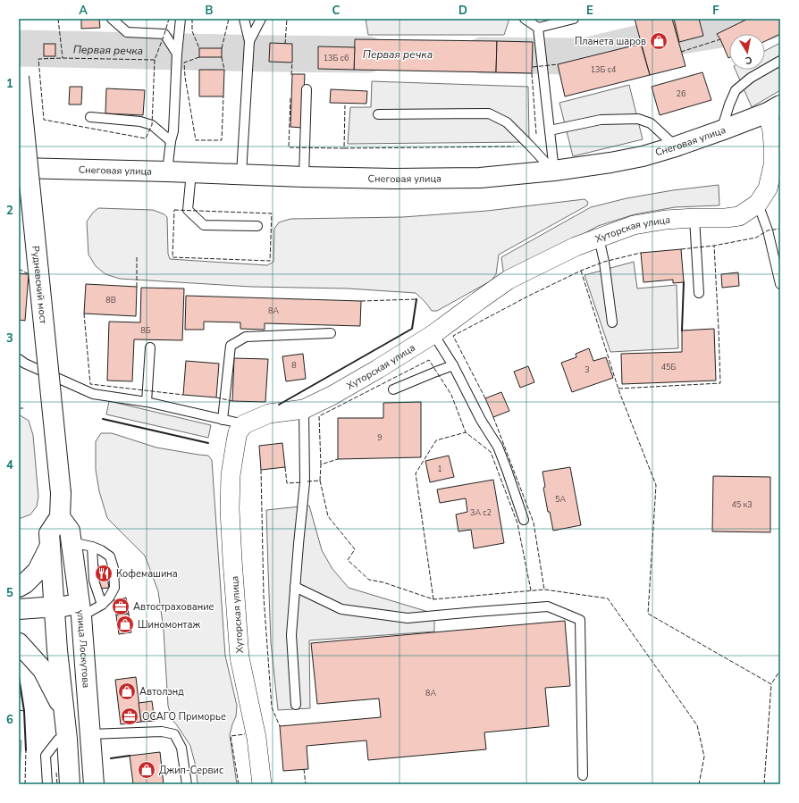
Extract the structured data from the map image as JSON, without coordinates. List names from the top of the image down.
{
  "streets": {
    "main road": ["Снеговая улица", "Рудневский мост", "улица Лоскутова"],
    "street": ["Хуторская улица"]
  },
  "crossings": [
    ["Снеговая улица", "Хуторская улица"],
    ["Рудневский мост", "улица Лоскутова"]
  ],
  "water": ["Первая речка"],
  "places": {
    "shop": [
      "Планета шаров",
      "Шиномонтаж",
      "Автолэнд",
      "Джип-Сервис"
    ],
    "restaurant": ["Кофемашина"],
    "office": ["Автострахование", "ОСАГО Приморье"]
  },
  "house_numbers": [
    "13Б с6",
    "13Б с4",
    "26",
    "8В",
    "8А",
    "8Б",
    "8",
    "45Б",
    "3",
    "9",
    "1",
    "5А",
    "45 к3",
    "3А с2",
    "8А"
  ],
  "north": "bottom",
  "grid": {
    "columns": [
      "A",
      "B",
      "C",
      "D",
      "E",
      "F"
    ],
    "rows": [
      "1",
      "2",
      "3",
      "4",
      "5",
      "6"
    ]
  }
}
